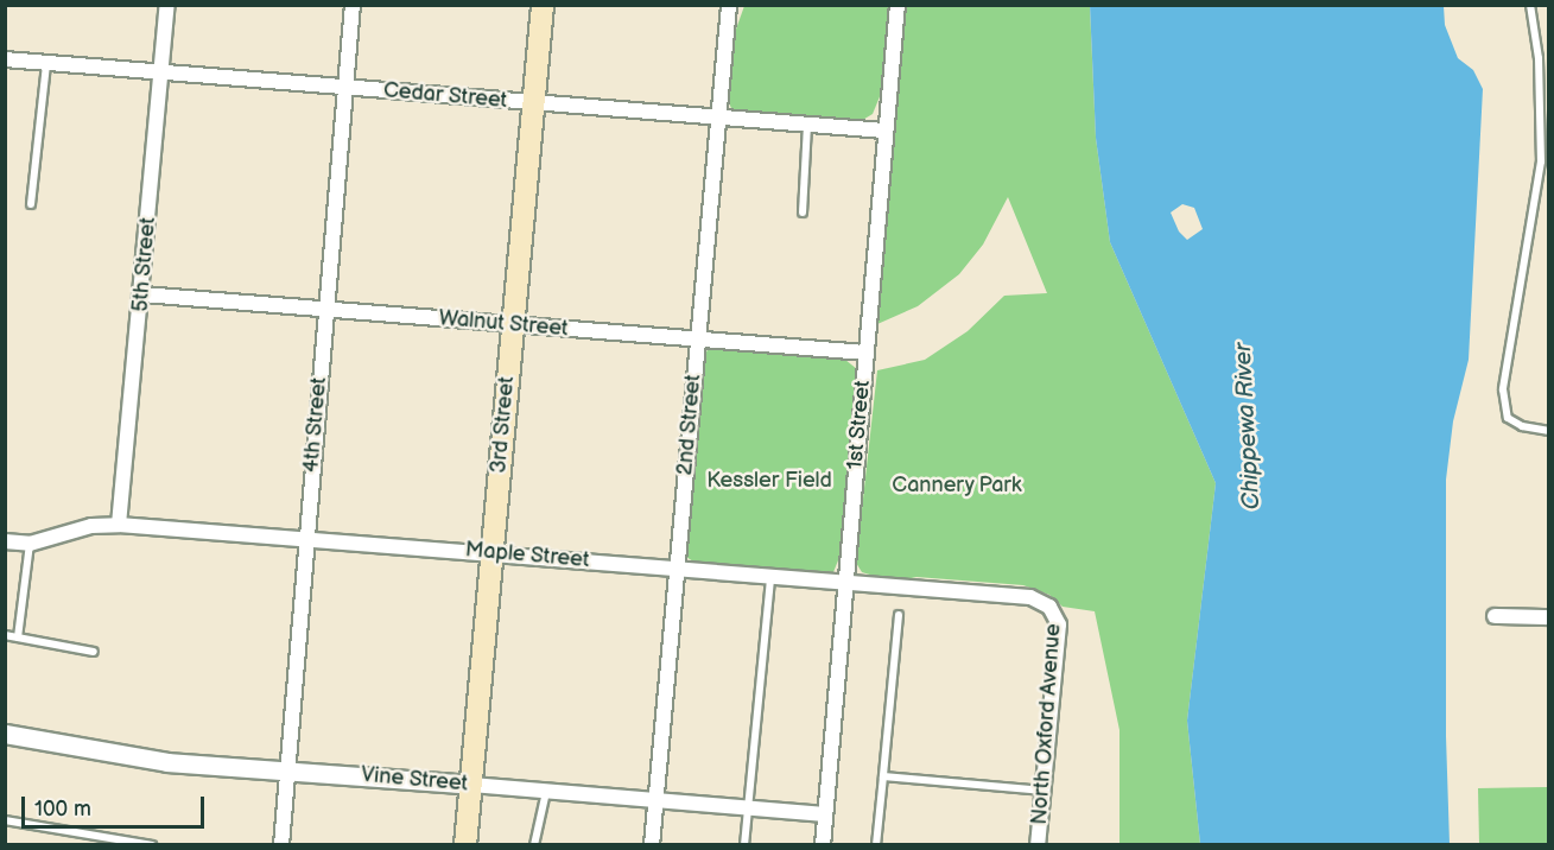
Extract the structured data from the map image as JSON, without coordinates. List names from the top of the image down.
{
  "streets": {
    "main road": ["3rd Street"],
    "street": [
      "Cedar Street",
      "5th Street",
      "Walnut Street",
      "4th Street",
      "2nd Street",
      "1st Street",
      "Maple Street",
      "North Oxford Avenue",
      "Vine Street"
    ]
  },
  "crossings": [
    ["Cedar Street", "5th Street"],
    ["Cedar Street", "4th Street"],
    ["Cedar Street", "3rd Street"],
    ["Cedar Street", "2nd Street"],
    ["Cedar Street", "1st Street"],
    ["5th Street", "Walnut Street"],
    ["5th Street", "Maple Street"],
    ["Walnut Street", "4th Street"],
    ["Walnut Street", "3rd Street"],
    ["Walnut Street", "2nd Street"],
    ["Walnut Street", "1st Street"],
    ["4th Street", "Maple Street"],
    ["4th Street", "Vine Street"],
    ["3rd Street", "Maple Street"],
    ["3rd Street", "Vine Street"],
    ["2nd Street", "Maple Street"],
    ["2nd Street", "Vine Street"],
    ["1st Street", "Maple Street"],
    ["1st Street", "Vine Street"],
    ["Maple Street", "North Oxford Avenue"]
  ],
  "water": ["Chippewa River"],
  "parks": ["Kessler Field", "Cannery Park"],
  "scale_bar": "100 m"
}
